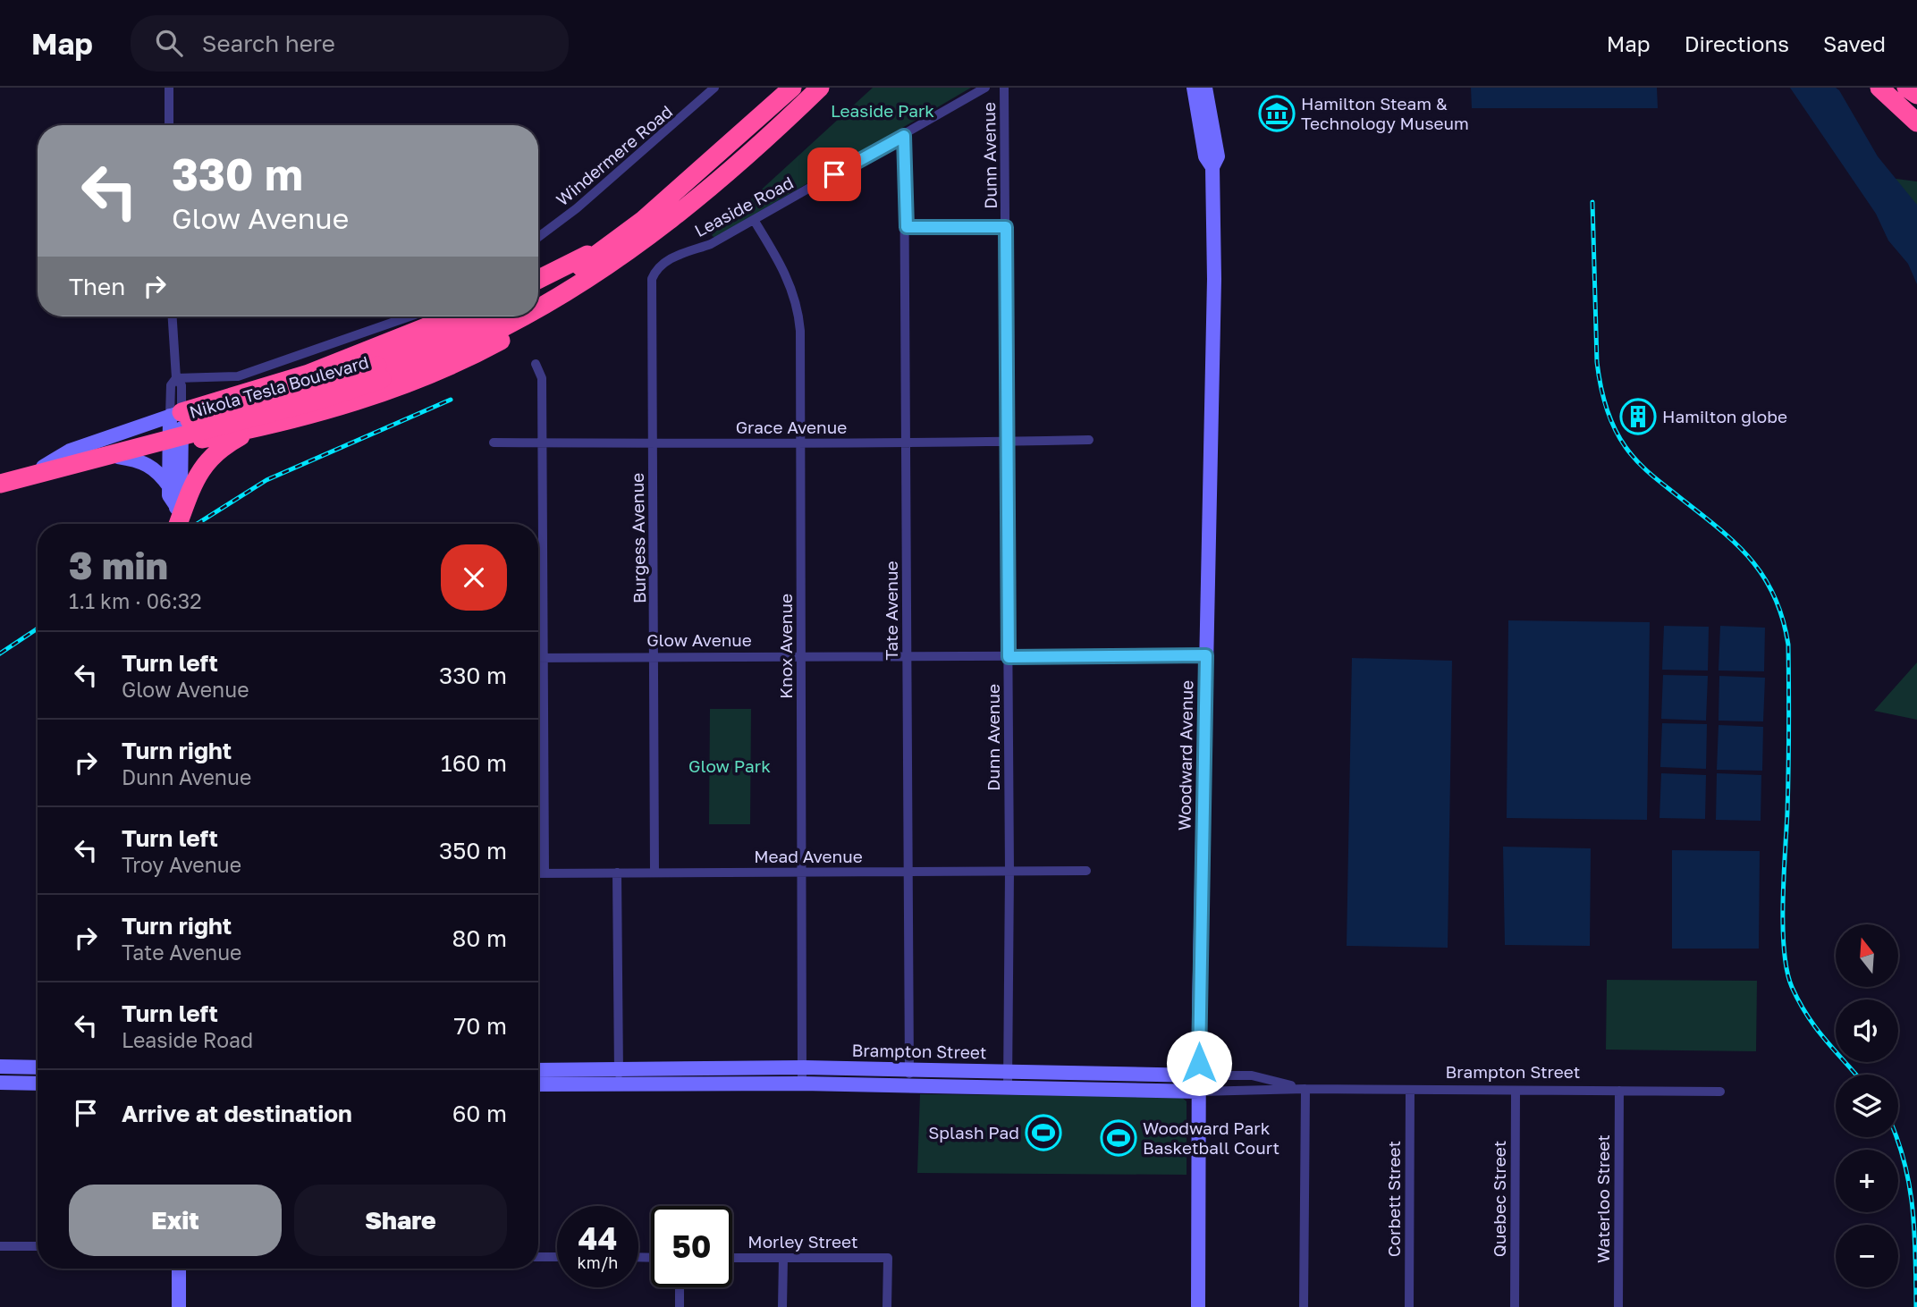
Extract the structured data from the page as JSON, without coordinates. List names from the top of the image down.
{
  "streets": {
    "highway": ["Nikola Tesla Boulevard"],
    "main road": ["Woodward Avenue", "Brampton Street"],
    "street": [
      "Windermere Road",
      "Dunn Avenue",
      "Leaside Road",
      "Grace Avenue",
      "Burgess Avenue",
      "Tate Avenue",
      "Glow Avenue",
      "Knox Avenue",
      "Mead Avenue",
      "Corbett Street",
      "Quebec Street",
      "Waterloo Street",
      "Morley Street"
    ]
  },
  "crossings": [
    ["Dunn Avenue", "Grace Avenue"],
    ["Dunn Avenue", "Glow Avenue"],
    ["Dunn Avenue", "Mead Avenue"],
    ["Dunn Avenue", "Brampton Street"],
    ["Leaside Road", "Burgess Avenue"],
    ["Leaside Road", "Tate Avenue"],
    ["Leaside Road", "Knox Avenue"],
    ["Grace Avenue", "Burgess Avenue"],
    ["Grace Avenue", "Tate Avenue"],
    ["Grace Avenue", "Knox Avenue"],
    ["Burgess Avenue", "Glow Avenue"],
    ["Burgess Avenue", "Mead Avenue"],
    ["Tate Avenue", "Glow Avenue"],
    ["Tate Avenue", "Mead Avenue"],
    ["Tate Avenue", "Brampton Street"],
    ["Glow Avenue", "Knox Avenue"],
    ["Glow Avenue", "Woodward Avenue"],
    ["Knox Avenue", "Mead Avenue"],
    ["Knox Avenue", "Brampton Street"],
    ["Woodward Avenue", "Brampton Street"],
    ["Brampton Street", "Corbett Street"],
    ["Brampton Street", "Quebec Street"],
    ["Brampton Street", "Waterloo Street"]
  ],
  "parks": ["Leaside Park", "Glow Park"],
  "places": {
    "museum": ["Hamilton Steam & Technology Museum"],
    "building": ["Hamilton globe"],
    "sports": ["Splash Pad", "Woodward Park Basketball Court"]
  },
  "north": "top",
  "page": {
    "header": "Map",
    "search": "Search here",
    "nav": ["Map", "Directions", "Saved"],
    "turn": ["330 m", "Glow Avenue"],
    "then": "Then",
    "heading": ["3 min", "1.1 km · 06:32"],
    "list": [
      {
        "name": "Turn left",
        "note": "Glow Avenue",
        "value": "330 m"
      },
      {
        "name": "Turn right",
        "note": "Dunn Avenue",
        "value": "160 m"
      },
      {
        "name": "Turn left",
        "note": "Troy Avenue",
        "value": "350 m"
      },
      {
        "name": "Turn right",
        "note": "Tate Avenue",
        "value": "80 m"
      },
      {
        "name": "Turn left",
        "note": "Leaside Road",
        "value": "70 m"
      },
      {
        "name": "Arrive at destination",
        "value": "60 m"
      }
    ],
    "map_buttons": ["+", "−"],
    "buttons": ["Exit", "Share"],
    "speed": "44 km/h",
    "limit": "50"
  }
}
